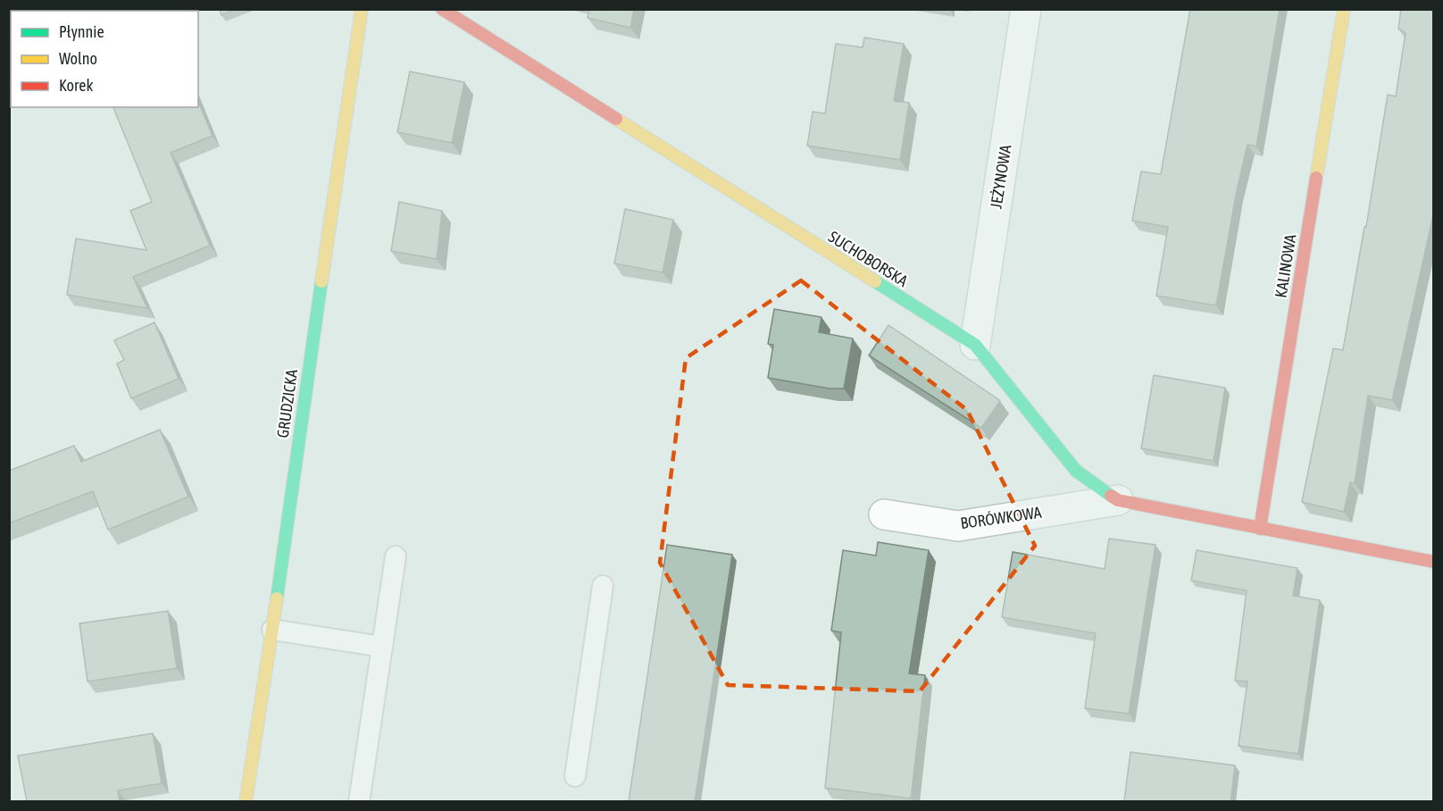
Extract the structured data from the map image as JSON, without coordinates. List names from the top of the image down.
{
  "streets": {
    "street": [
      "JEŻYNOWA",
      "SUCHOBORSKA",
      "KALINOWA",
      "GRUDZICKA",
      "BORÓWKOWA"
    ]
  },
  "crossings": [
    ["JEŻYNOWA", "SUCHOBORSKA"],
    ["SUCHOBORSKA", "KALINOWA"],
    ["SUCHOBORSKA", "BORÓWKOWA"]
  ],
  "legend": ["Płynnie", "Wolno", "Korek"]
}
